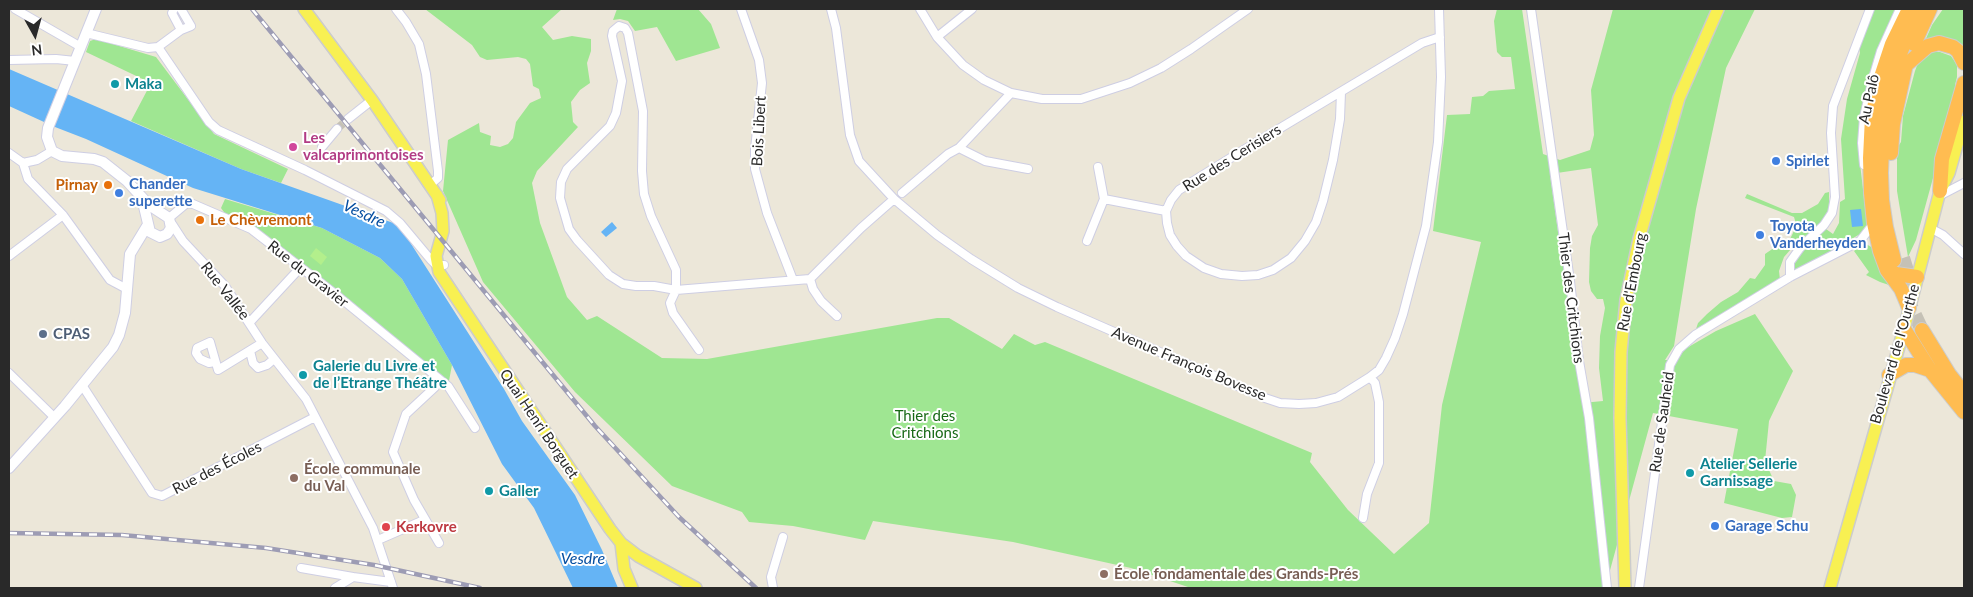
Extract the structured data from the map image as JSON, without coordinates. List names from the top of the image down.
{
  "streets": {
    "main road": ["Rue d'Embourg", "Boulevard de l'Ourthe", "Quai Henri Borguet"],
    "street": [
      "Au Palô",
      "Bois Libert",
      "Rue des Cerisiers",
      "Rue du Gravier",
      "Rue Vallée",
      "Thier des Critchions",
      "Avenue François Bovesse",
      "Rue de Sauheid",
      "Rue des Écoles"
    ]
  },
  "crossings": [
    ["Rue des Cerisiers", "Avenue François Bovesse"],
    ["Rue du Gravier", "Rue Vallée"],
    ["Rue Vallée", "Rue des Écoles"]
  ],
  "water": ["Vesdre"],
  "parks": ["Thier des Critchions"],
  "places": [
    "Maka",
    "Les valcaprimontoises",
    "Spirlet",
    "Pirnay",
    "Chander superette",
    "Le Chèvremont",
    "Toyota Vanderheyden",
    "CPAS",
    "Galerie du Livre et de l’Etrange Théâtre",
    "Atelier Sellerie Garnissage",
    "École communale du Val",
    "Galler",
    "Garage Schu",
    "Kerkovre",
    "École fondamentale des Grands-Prés"
  ],
  "north": "bottom"
}
